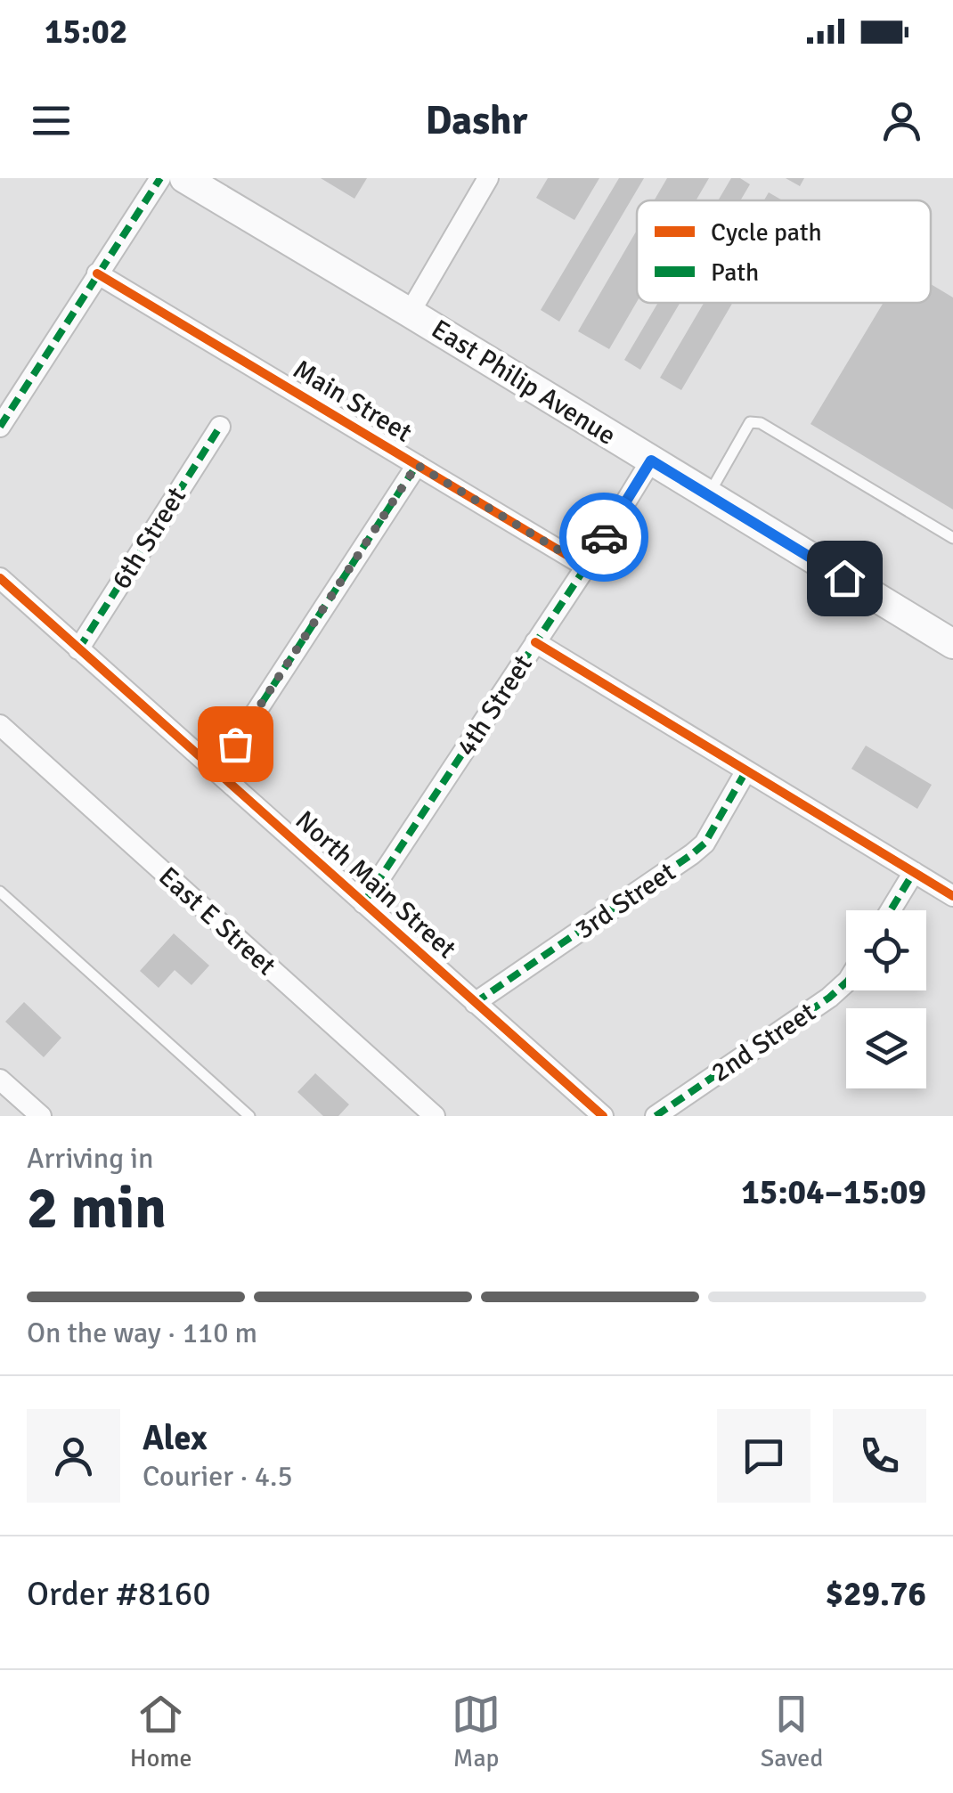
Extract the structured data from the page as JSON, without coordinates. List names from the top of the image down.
{
  "streets": {
    "main road": ["East Philip Avenue"],
    "street": [
      "Main Street",
      "6th Street",
      "4th Street",
      "North Main Street",
      "3rd Street",
      "East E Street",
      "2nd Street"
    ]
  },
  "crossings": [
    ["East Philip Avenue", "4th Street"],
    ["Main Street", "4th Street"],
    ["6th Street", "North Main Street"],
    ["4th Street", "North Main Street"],
    ["North Main Street", "3rd Street"]
  ],
  "legend": ["Cycle path", "Path"],
  "page": {
    "status": "15:02",
    "header": "Dashr",
    "heading": ["2 min", "Arriving in", "15:04–15:09"],
    "panel": [
      "Alex",
      "Courier · 4.5",
      "Order #8160",
      "$29.76"
    ],
    "bar": "On the way · 110 m",
    "tabs": ["Home", "Map", "Saved"]
  }
}
